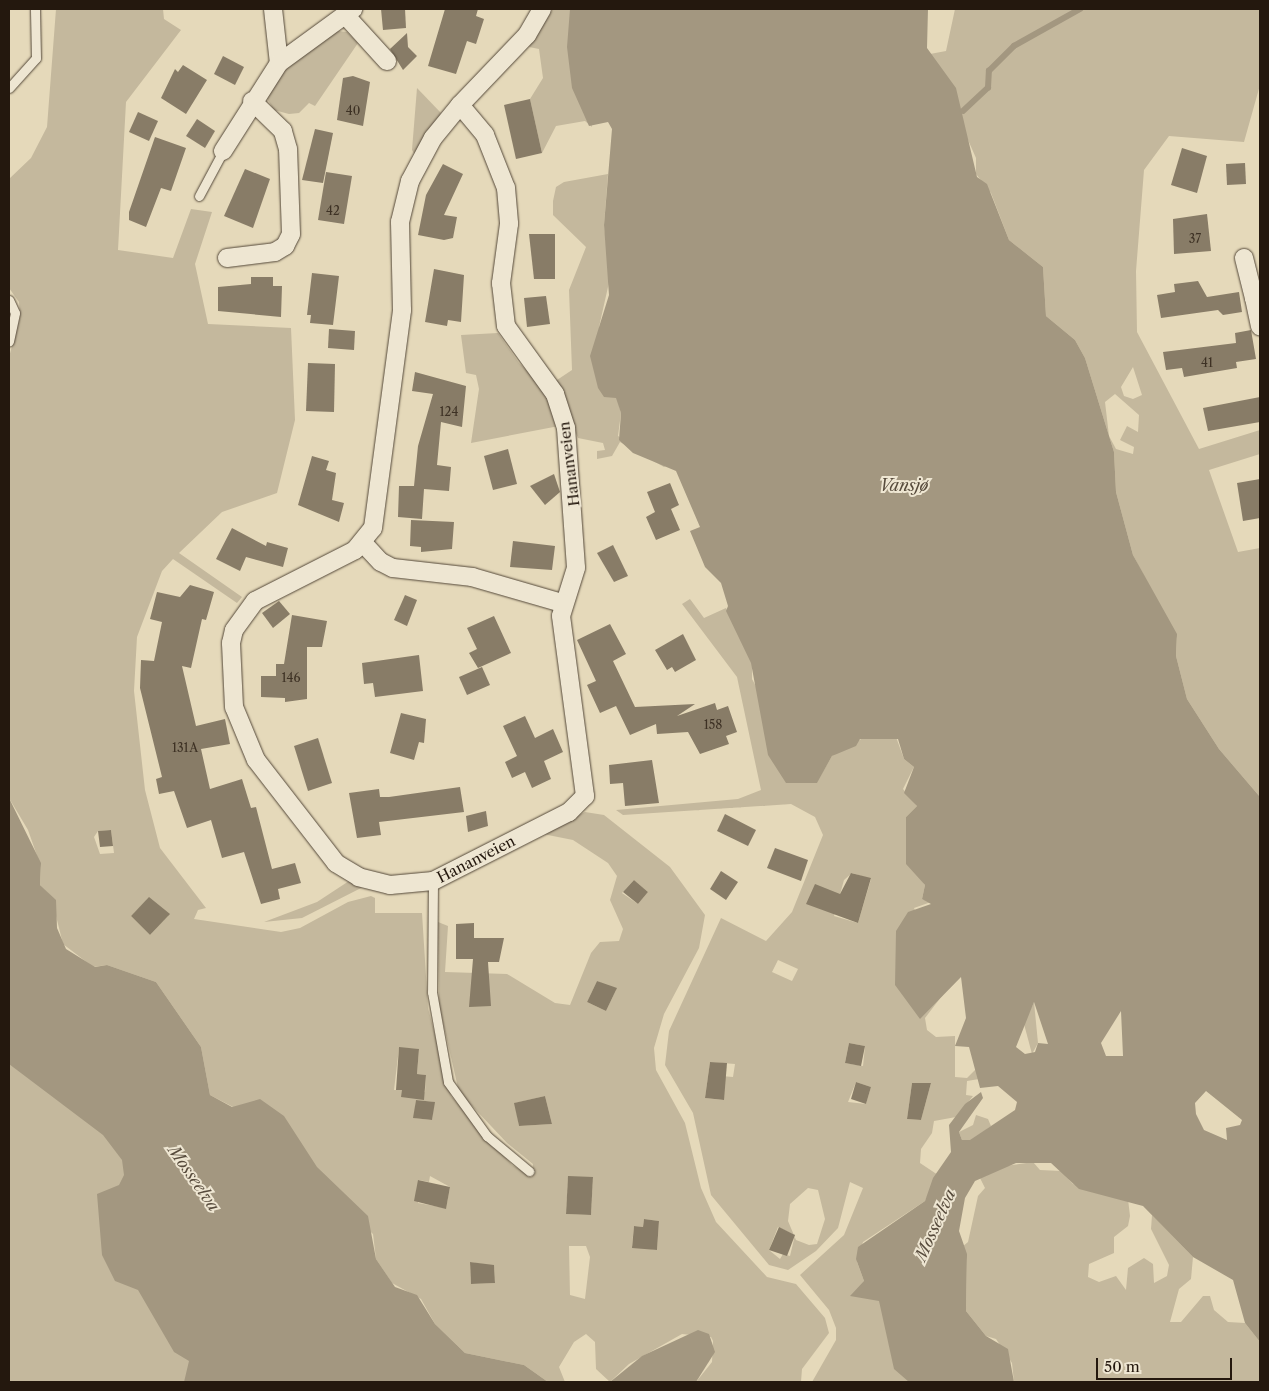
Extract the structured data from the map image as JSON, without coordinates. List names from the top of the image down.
{
  "streets": {
    "street": ["Hananveien"]
  },
  "water": ["Vansjø", "Mosseelva"],
  "house_numbers": [
    "40",
    "42",
    "37",
    "41",
    "124",
    "146",
    "158",
    "131A"
  ],
  "scale_bar": "50 m"
}
